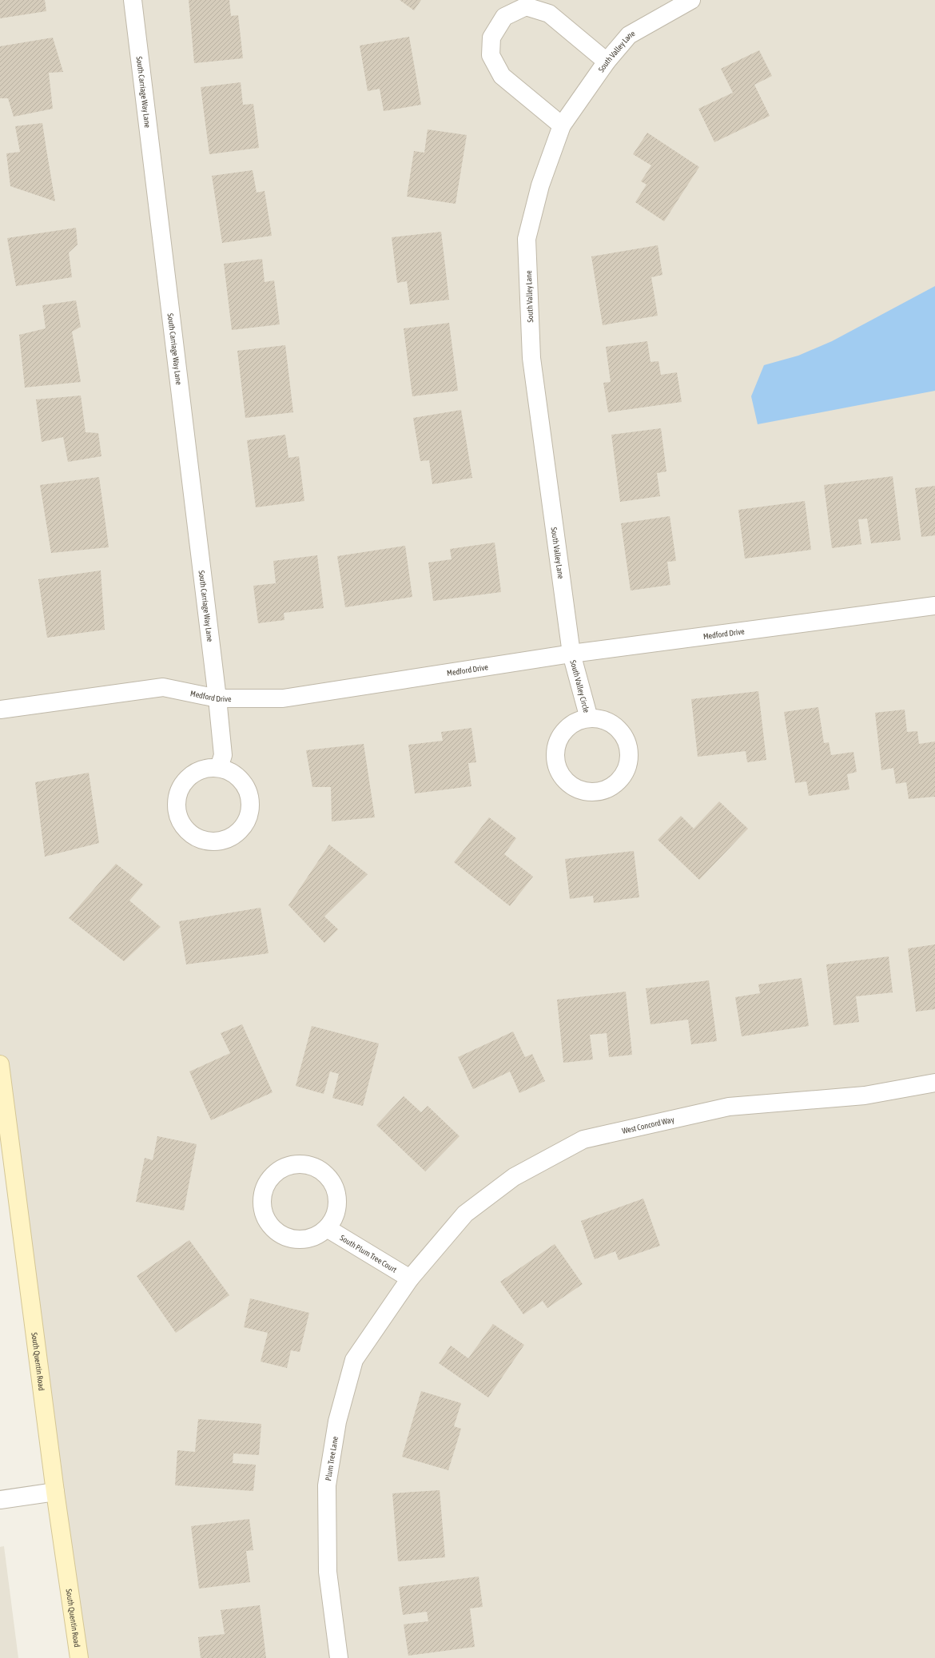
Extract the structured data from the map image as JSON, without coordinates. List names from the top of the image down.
{
  "streets": {
    "main road": ["South Quentin Road"],
    "street": [
      "South Valley Lane",
      "South Carriage Way Lane",
      "Medford Drive",
      "South Valley Circle",
      "West Concord Way",
      "South Plum Tree Court",
      "Plum Tree Lane"
    ]
  },
  "crossings": [
    ["South Valley Lane", "Medford Drive"],
    ["South Valley Lane", "South Valley Circle"],
    ["South Carriage Way Lane", "Medford Drive"],
    ["Medford Drive", "South Valley Circle"],
    ["West Concord Way", "South Plum Tree Court"],
    ["West Concord Way", "Plum Tree Lane"],
    ["South Plum Tree Court", "Plum Tree Lane"]
  ]
}
